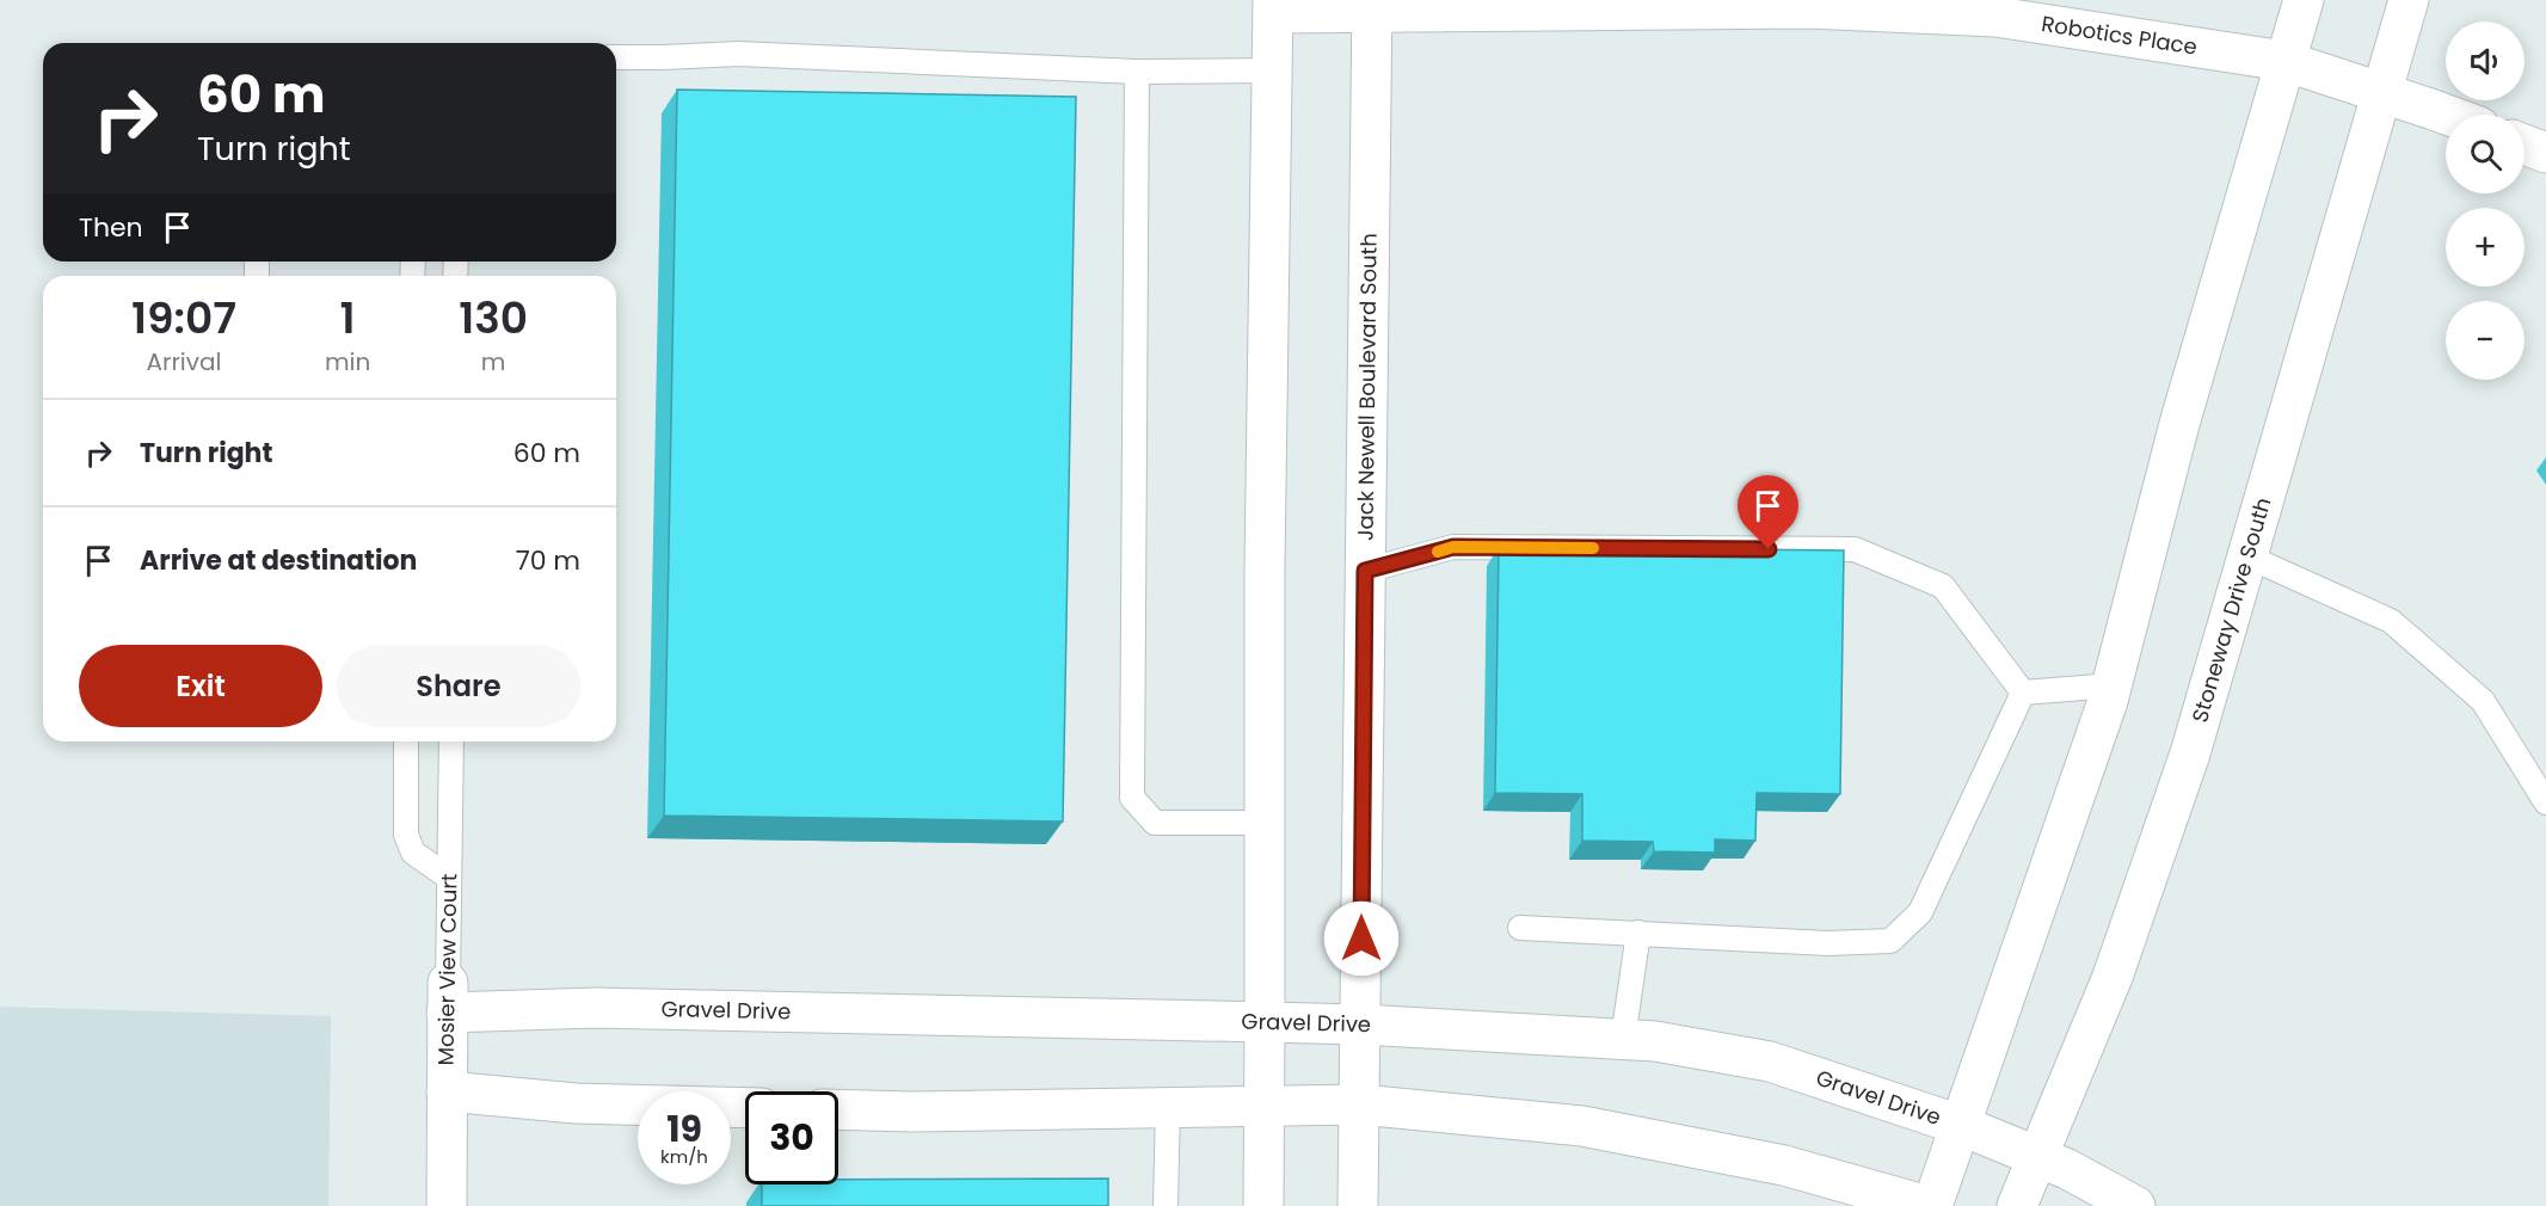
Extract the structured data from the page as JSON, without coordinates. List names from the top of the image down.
{
  "streets": {
    "street": [
      "Robotics Place",
      "Jack Newell Boulevard South",
      "Stoneway Drive South",
      "Mosier View Court",
      "Gravel Drive"
    ]
  },
  "crossings": [
    ["Robotics Place", "Jack Newell Boulevard South"],
    ["Robotics Place", "Stoneway Drive South"],
    ["Jack Newell Boulevard South", "Gravel Drive"],
    ["Stoneway Drive South", "Gravel Drive"],
    ["Mosier View Court", "Gravel Drive"]
  ],
  "page": {
    "map_buttons": ["+", "−"],
    "turn": ["60 m", "Turn right"],
    "then": "Then",
    "eta": [
      "19:07",
      "Arrival",
      "1",
      "min",
      "130",
      "m"
    ],
    "list": [
      {
        "name": "Turn right",
        "value": "60 m"
      },
      {
        "name": "Arrive at destination",
        "value": "70 m"
      }
    ],
    "buttons": ["Exit", "Share"],
    "speed": "19 km/h",
    "limit": "30"
  }
}
